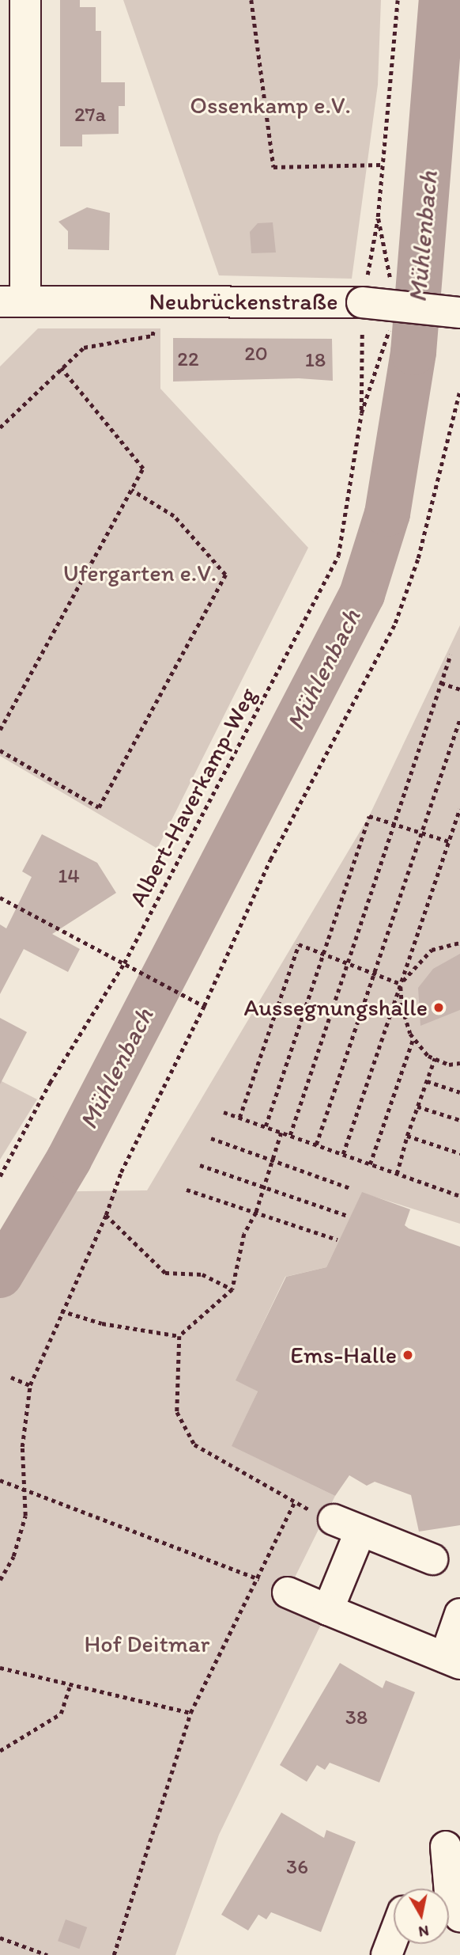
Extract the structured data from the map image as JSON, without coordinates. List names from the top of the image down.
{
  "streets": {
    "street": ["Neubrückenstraße"],
    "path": ["Albert-Haverkamp-Weg"]
  },
  "crossings": [
    ["Neubrückenstraße", "Albert-Haverkamp-Weg"]
  ],
  "water": ["Mühlenbach"],
  "parks": ["Ossenkamp e.V.", "Ufergarten e.V.", "Hof Deitmar"],
  "places": ["Aussegnungshalle", "Ems-Halle"],
  "house_numbers": [
    "27a",
    "20",
    "22",
    "18",
    "14",
    "38",
    "36"
  ],
  "north": "bottom"
}
